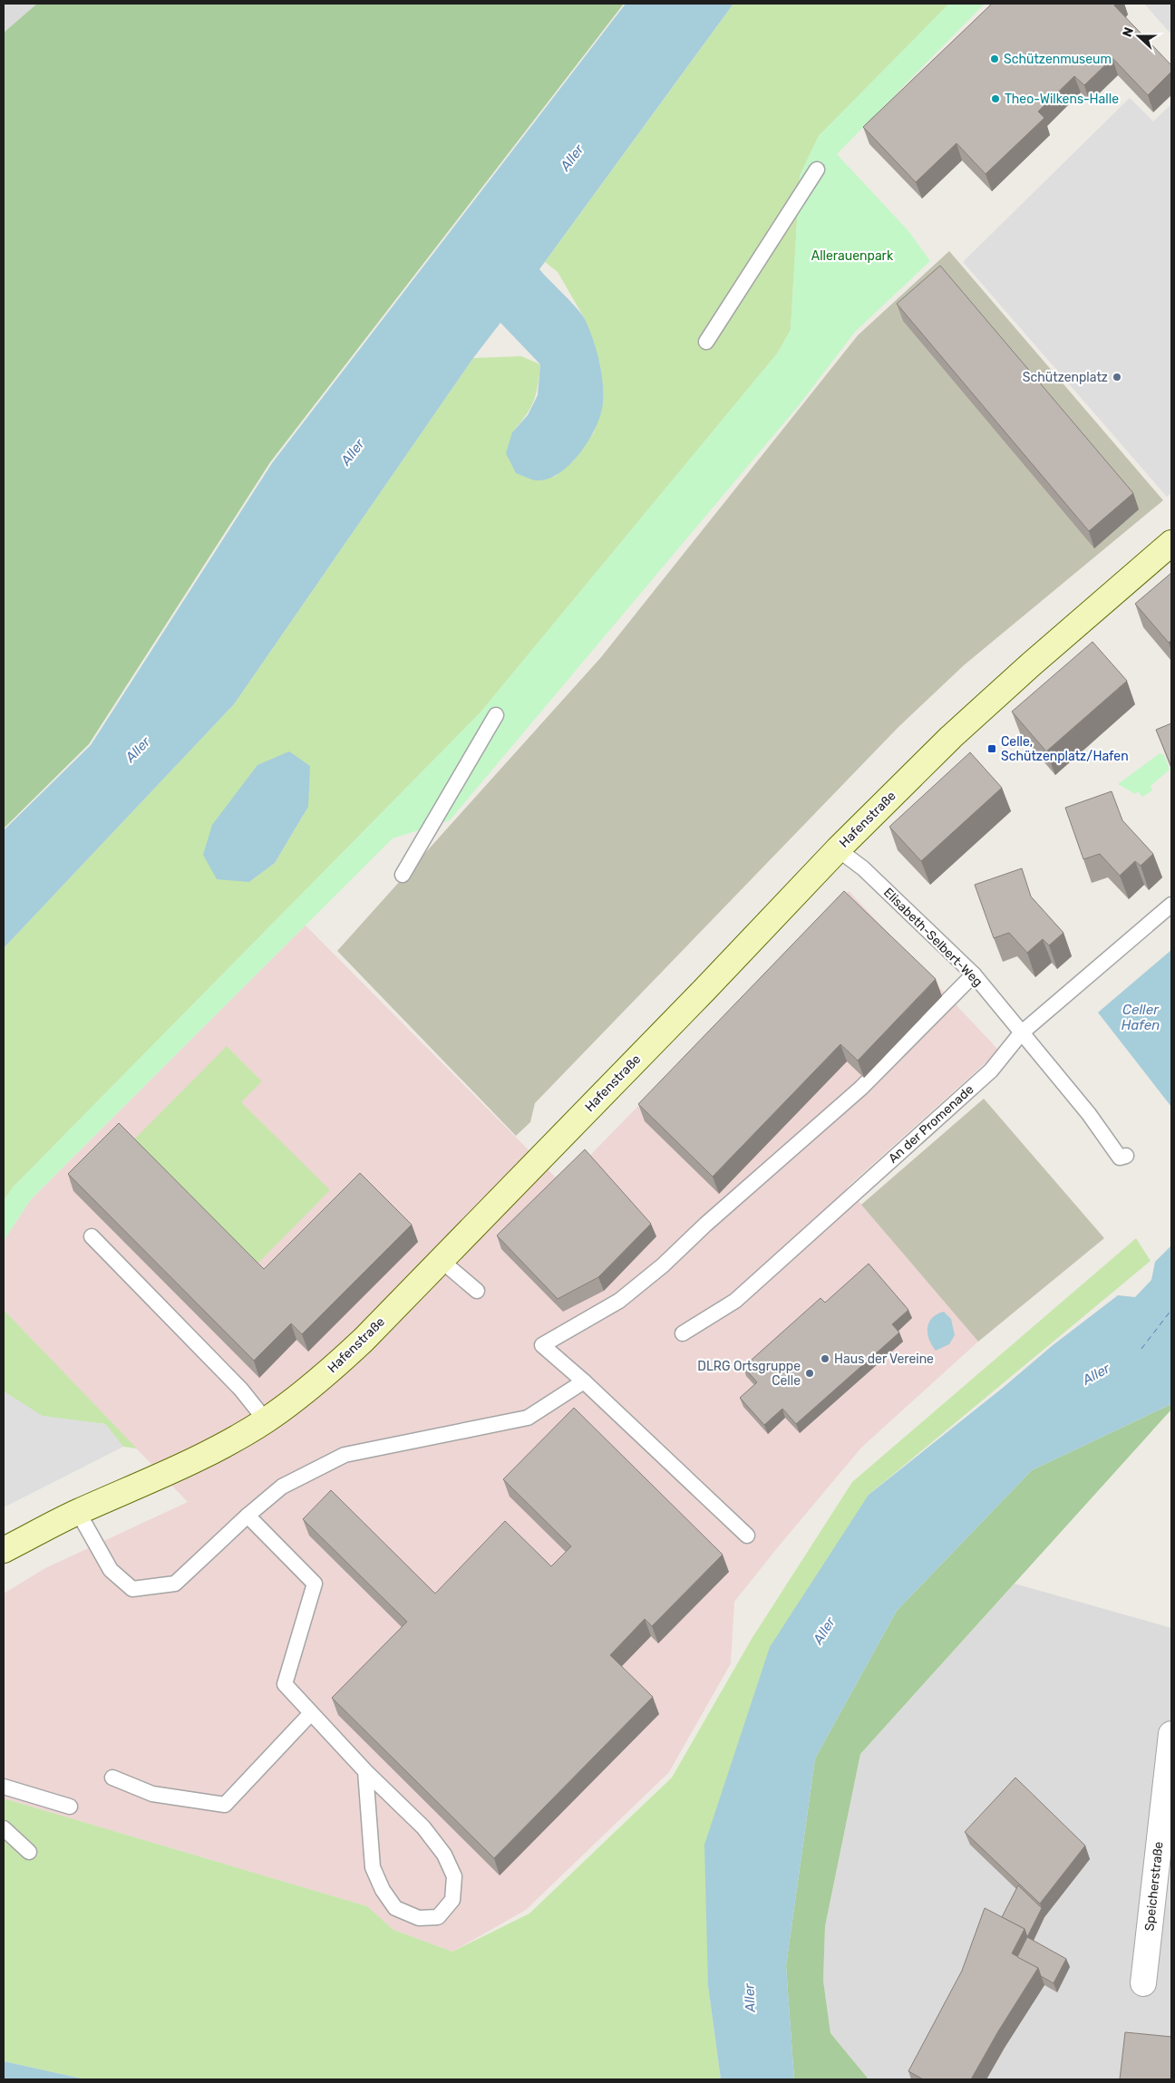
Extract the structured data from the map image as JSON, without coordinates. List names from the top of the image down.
{
  "streets": {
    "street": ["Hafenstraße", "Speicherstraße"],
    "lane": ["Elisabeth-Selbert-Weg", "An der Promenade"]
  },
  "crossings": [
    ["Hafenstraße", "Elisabeth-Selbert-Weg"],
    ["Elisabeth-Selbert-Weg", "An der Promenade"]
  ],
  "water": ["Aller", "Celler Hafen"],
  "parks": ["Allerauenpark"],
  "places": {
    "other": [
      "Schützenmuseum",
      "Theo-Wilkens-Halle",
      "Schützenplatz",
      "Haus der Vereine",
      "DLRG Ortsgruppe Celle"
    ],
    "transit": ["Celle, Schützenplatz/Hafen"]
  },
  "north": "left"
}
